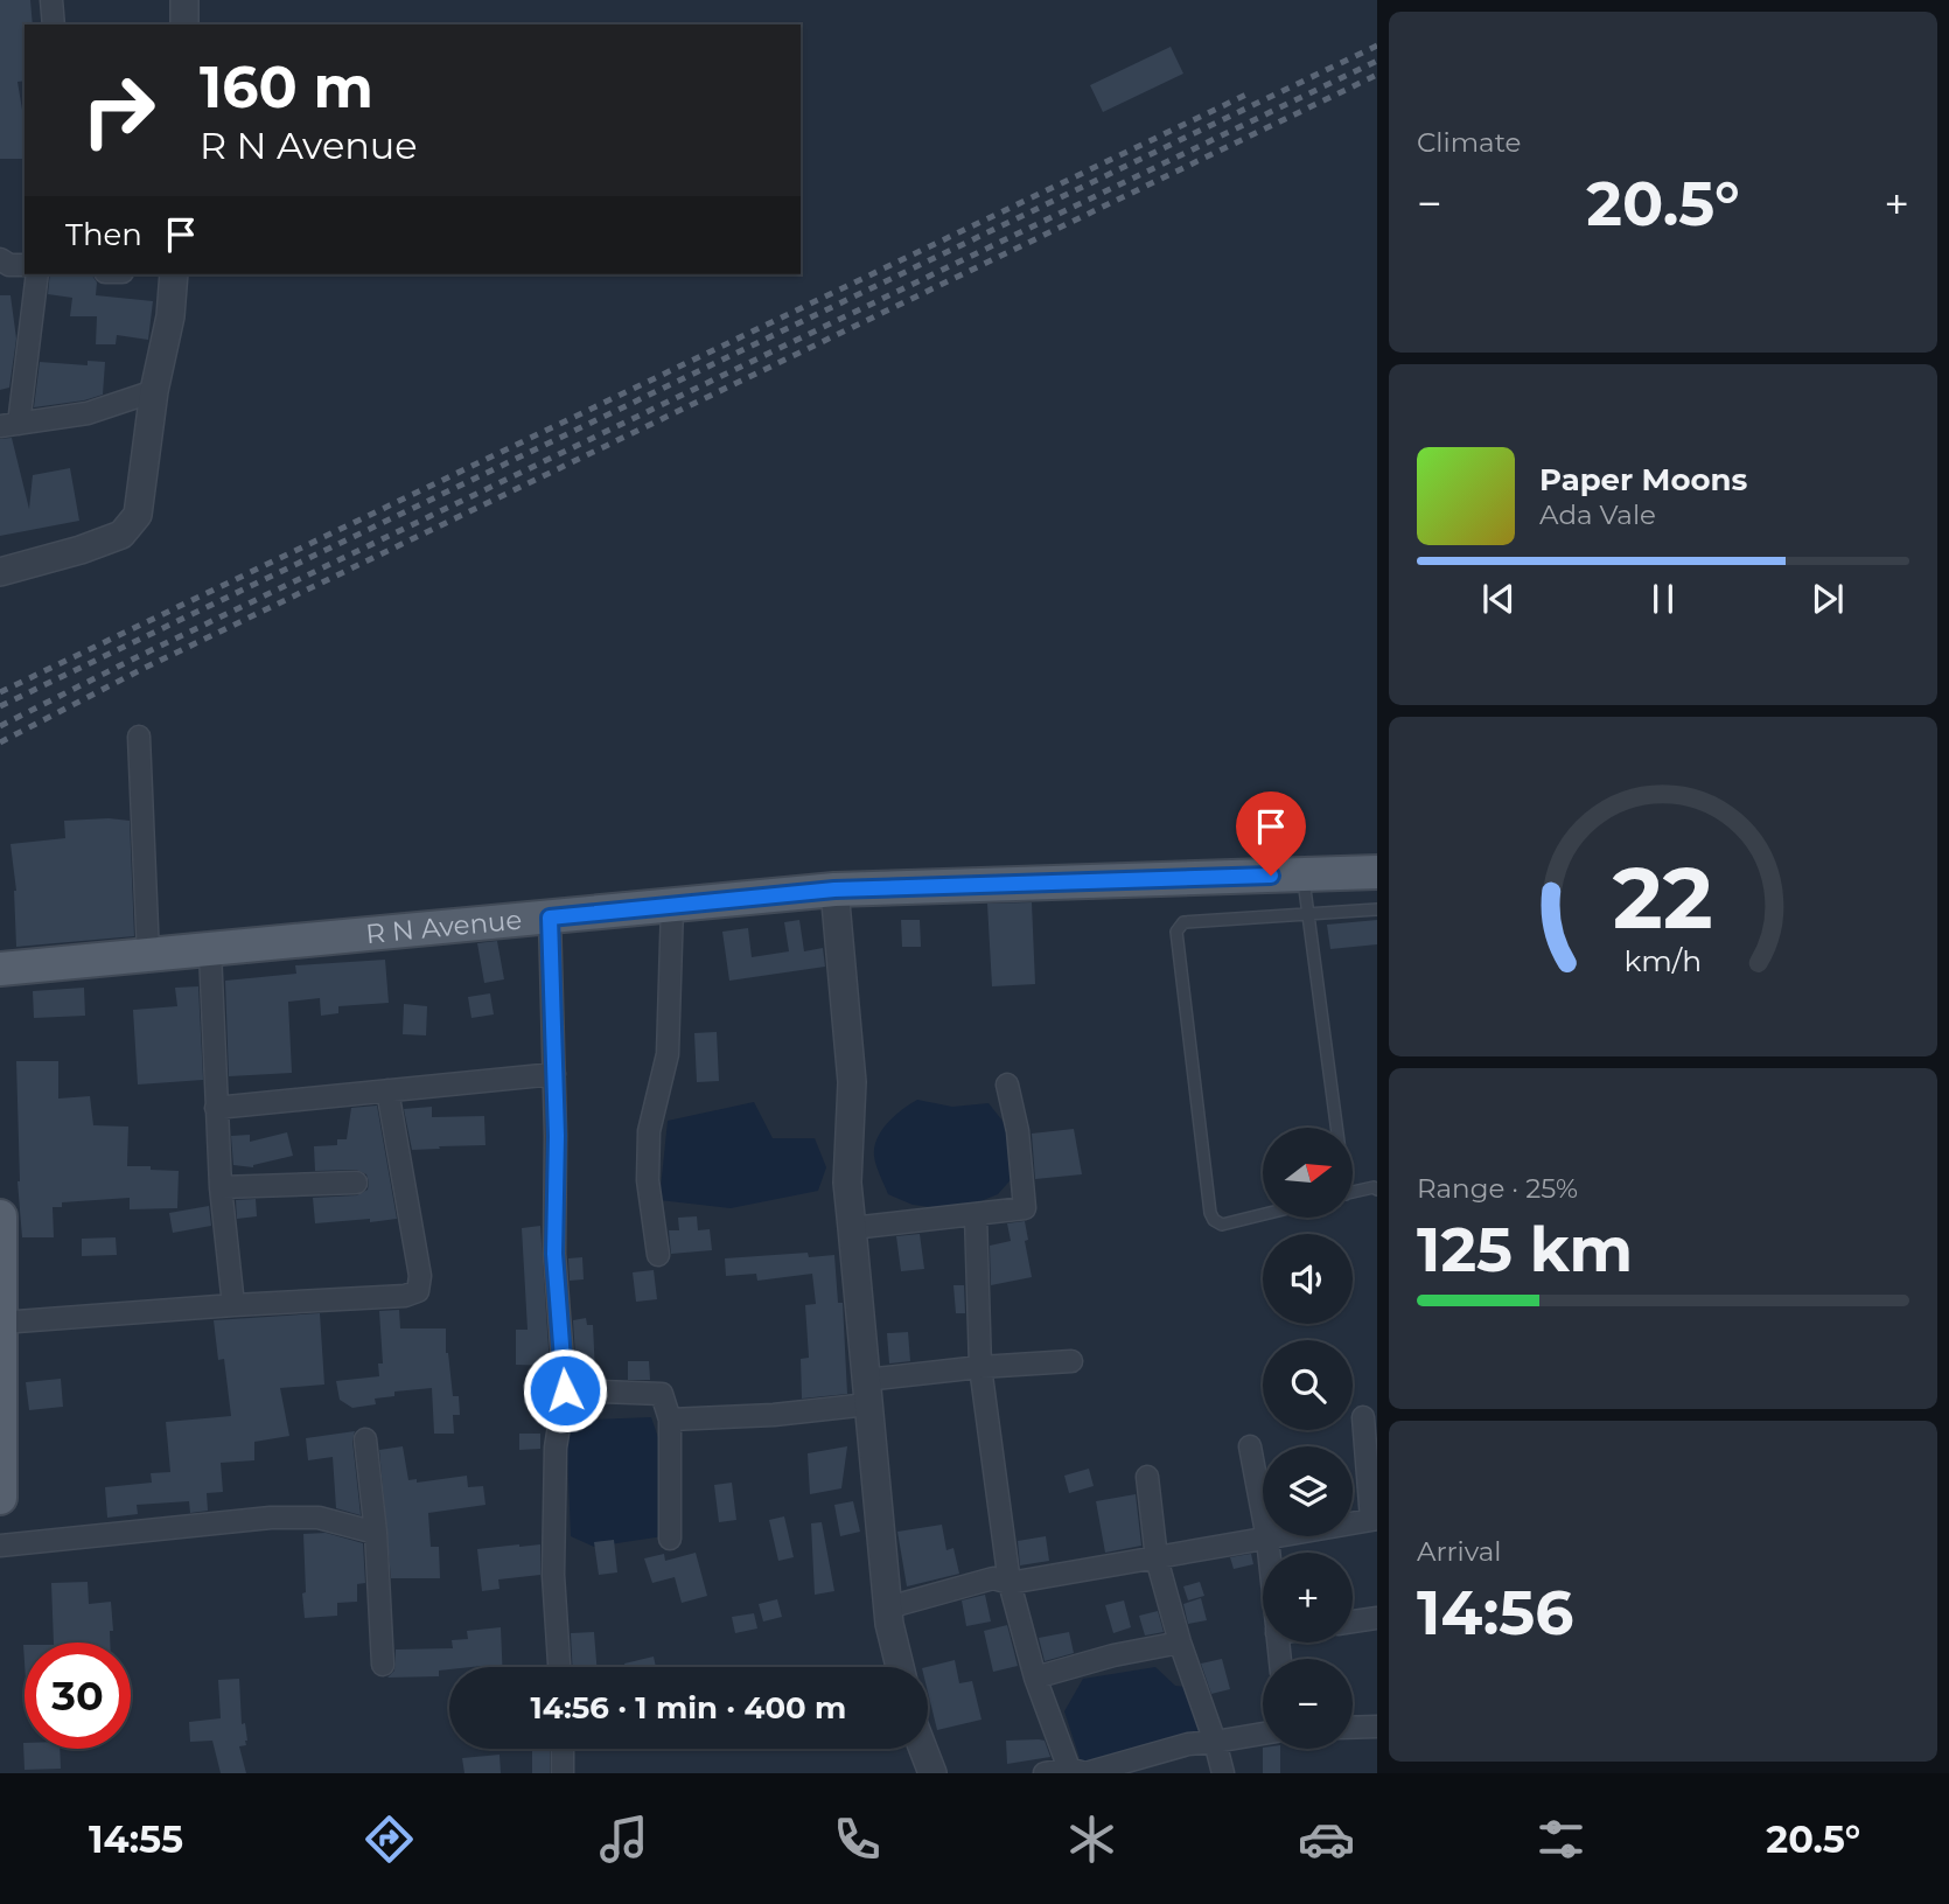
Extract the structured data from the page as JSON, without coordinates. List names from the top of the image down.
{
  "streets": {
    "main road": ["R N Avenue"]
  },
  "north": "right",
  "page": {
    "tile": [
      "Climate",
      ["Range · 25%", "125 km"],
      ["Arrival", "14:56"]
    ],
    "turn": ["160 m", "R N Avenue"],
    "heat": ["−", "20.5°", "+"],
    "then": "Then",
    "song": ["Paper Moons", "Ada Vale"],
    "map_buttons": ["+", "−"],
    "limit": "30",
    "trip": "14:56 · 1 min · 400 m",
    "tabs": ["14:55", "20.5°"],
    "gauge": ["22", "km/h"]
  }
}
